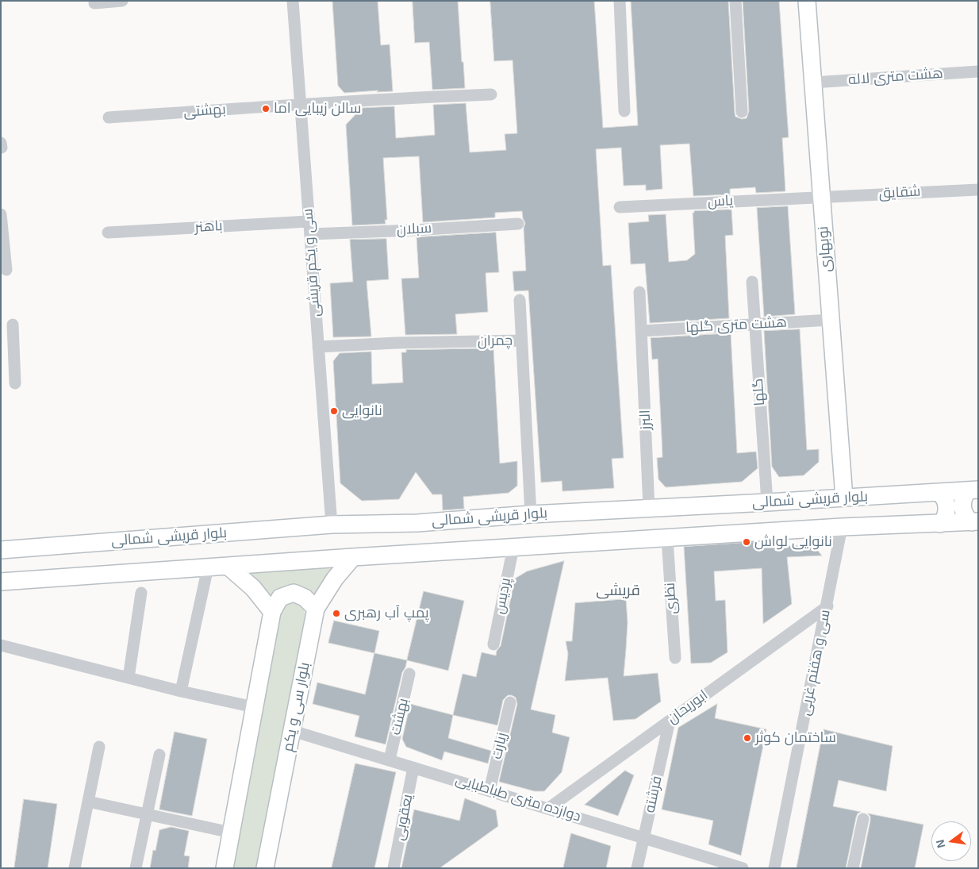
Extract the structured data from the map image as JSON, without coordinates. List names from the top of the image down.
{
  "streets": {
    "main road": ["نوبهاری", "بلوار قریشی شمالی", "بلوار سی و یکم"],
    "street": [
      "هشت متری لاله",
      "بهشتی",
      "شقایق",
      "یاس",
      "باهنر",
      "سبلان",
      "سی و یکم قریشی",
      "هشت متری گلها",
      "چمران",
      "گلها",
      "البرز",
      "پردیس",
      "نظری",
      "سی و هفتم غربی",
      "ابوریحان",
      "بهشت",
      "زیارت",
      "فرشته",
      "دوازده متری طباطبایی",
      "یعقوبی"
    ]
  },
  "crossings": [
    ["هشت متری لاله", "نوبهاری"],
    ["بهشتی", "سی و یکم قریشی"],
    ["شقایق", "یاس"],
    ["شقایق", "نوبهاری"],
    ["یاس", "نوبهاری"],
    ["باهنر", "سی و یکم قریشی"],
    ["سبلان", "سی و یکم قریشی"],
    ["نوبهاری", "هشت متری گلها"],
    ["نوبهاری", "بلوار قریشی شمالی"],
    ["سی و یکم قریشی", "چمران"],
    ["سی و یکم قریشی", "بلوار قریشی شمالی"],
    ["هشت متری گلها", "گلها"],
    ["هشت متری گلها", "البرز"],
    ["چمران", "بلوار قریشی شمالی"],
    ["گلها", "بلوار قریشی شمالی"],
    ["البرز", "بلوار قریشی شمالی"],
    ["بلوار قریشی شمالی", "پردیس"],
    ["بلوار قریشی شمالی", "نظری"],
    ["بلوار قریشی شمالی", "سی و هفتم غربی"],
    ["بلوار قریشی شمالی", "بلوار سی و یکم"],
    ["سی و هفتم غربی", "ابوریحان"],
    ["بلوار سی و یکم", "دوازده متری طباطبایی"],
    ["ابوریحان", "فرشته"],
    ["ابوریحان", "دوازده متری طباطبایی"],
    ["بهشت", "دوازده متری طباطبایی"],
    ["زیارت", "دوازده متری طباطبایی"],
    ["فرشته", "دوازده متری طباطبایی"],
    ["دوازده متری طباطبایی", "یعقوبی"]
  ],
  "districts": ["قریشی"],
  "places": [
    "سالن زیبایی اما",
    "نانوایی",
    "نانوایی لواش",
    "پمپ آب رهبری",
    "ساختمان کوثر"
  ],
  "north": "left"
}
